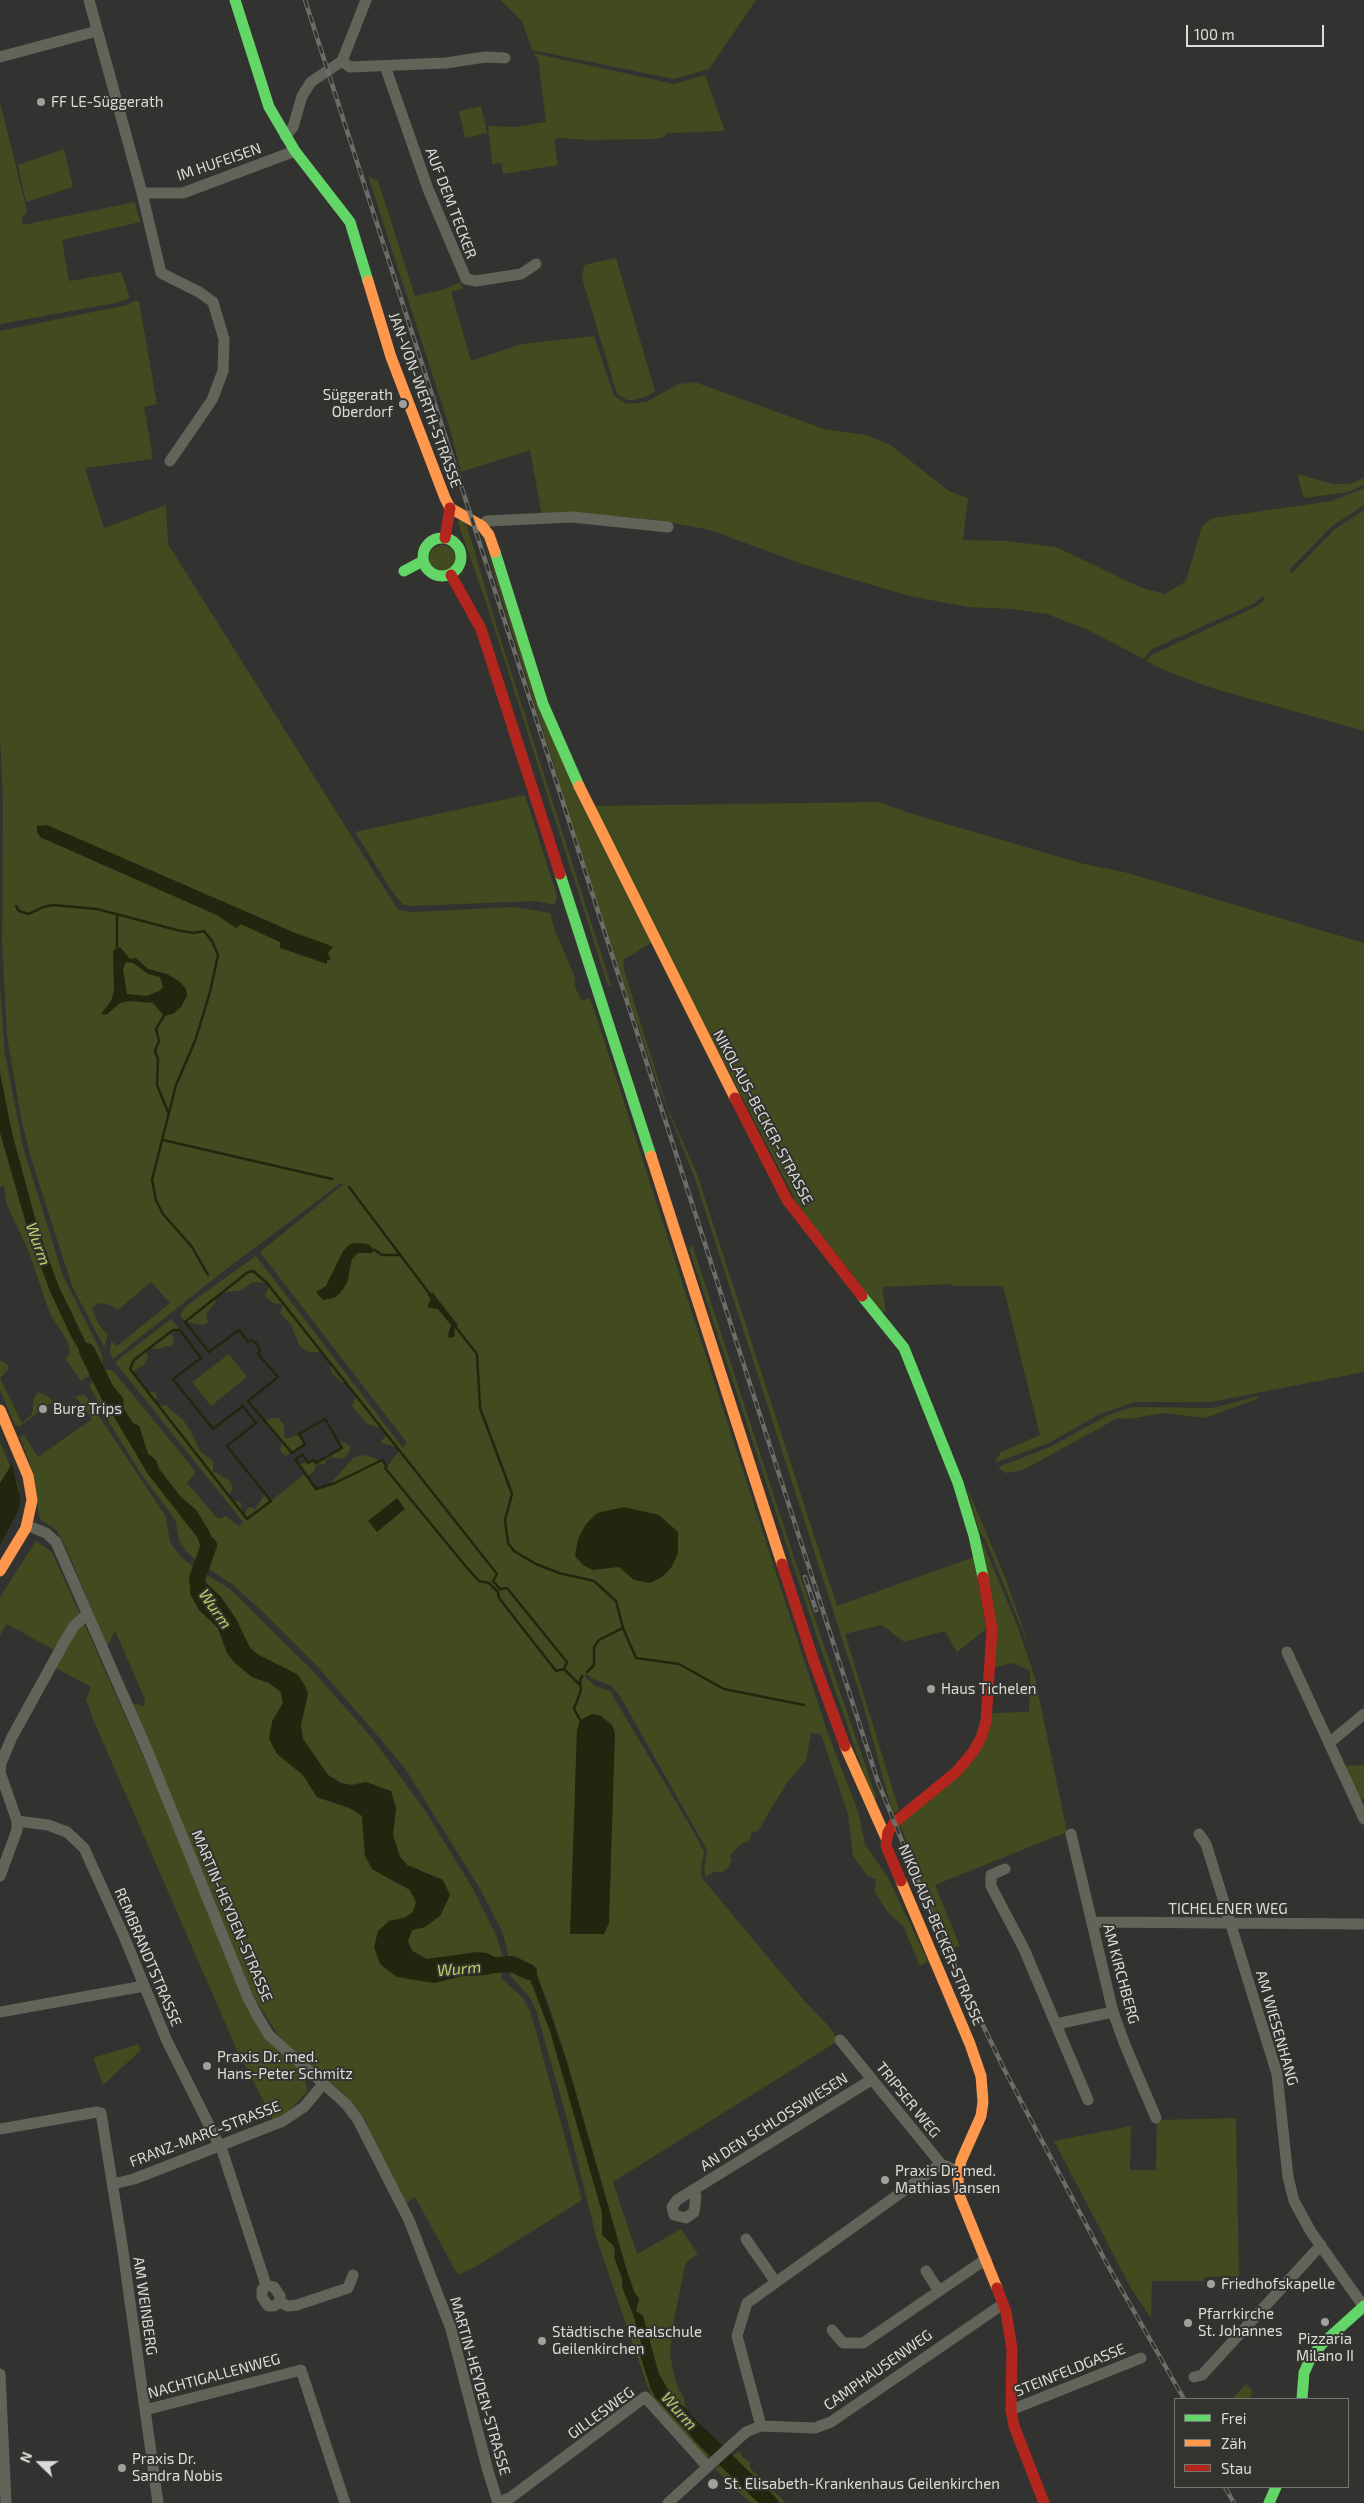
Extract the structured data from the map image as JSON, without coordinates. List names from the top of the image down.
{
  "streets": {
    "main road": ["JAN-VON-WERTH-STRASSE", "NIKOLAUS-BECKER-STRASSE"],
    "street": [
      "IM HUFEISEN",
      "AUF DEM TECKER",
      "TICHELENER WEG",
      "MARTIN-HEYDEN-STRASSE",
      "REMBRANDTSTRASSE",
      "AM KIRCHBERG",
      "AM WIESENHANG",
      "TRIPSER WEG",
      "AN DEN SCHLOSSWIESEN",
      "FRANZ-MARC-STRASSE",
      "AM WEINBERG",
      "CAMPHAUSENWEG",
      "STEINFELDGASSE",
      "NACHTIGALLENWEG",
      "GILLESWEG"
    ]
  },
  "crossings": [
    ["IM HUFEISEN", "JAN-VON-WERTH-STRASSE"],
    ["NIKOLAUS-BECKER-STRASSE", "TRIPSER WEG"],
    ["NIKOLAUS-BECKER-STRASSE", "CAMPHAUSENWEG"],
    ["NIKOLAUS-BECKER-STRASSE", "STEINFELDGASSE"],
    ["TICHELENER WEG", "AM KIRCHBERG"],
    ["TICHELENER WEG", "AM WIESENHANG"],
    ["MARTIN-HEYDEN-STRASSE", "FRANZ-MARC-STRASSE"],
    ["MARTIN-HEYDEN-STRASSE", "GILLESWEG"],
    ["REMBRANDTSTRASSE", "FRANZ-MARC-STRASSE"],
    ["TRIPSER WEG", "AN DEN SCHLOSSWIESEN"],
    ["FRANZ-MARC-STRASSE", "AM WEINBERG"],
    ["AM WEINBERG", "NACHTIGALLENWEG"]
  ],
  "water": ["Wurm"],
  "places": [
    "FF LE-Süggerath",
    "Süggerath Oberdorf",
    "Burg Trips",
    "Haus Tichelen",
    "Praxis Dr. med. Hans-Peter Schmitz",
    "Praxis Dr. med. Mathias Jansen",
    "Friedhofskapelle",
    "Pizzaria Milano II",
    "Pfarrkirche St. Johannes",
    "Städtische Realschule Geilenkirchen",
    "Praxis Dr. Sandra Nobis",
    "St. Elisabeth-Krankenhaus Geilenkirchen"
  ],
  "legend": ["Frei", "Zäh", "Stau"],
  "scale_bar": "100 m",
  "north": "left"
}
